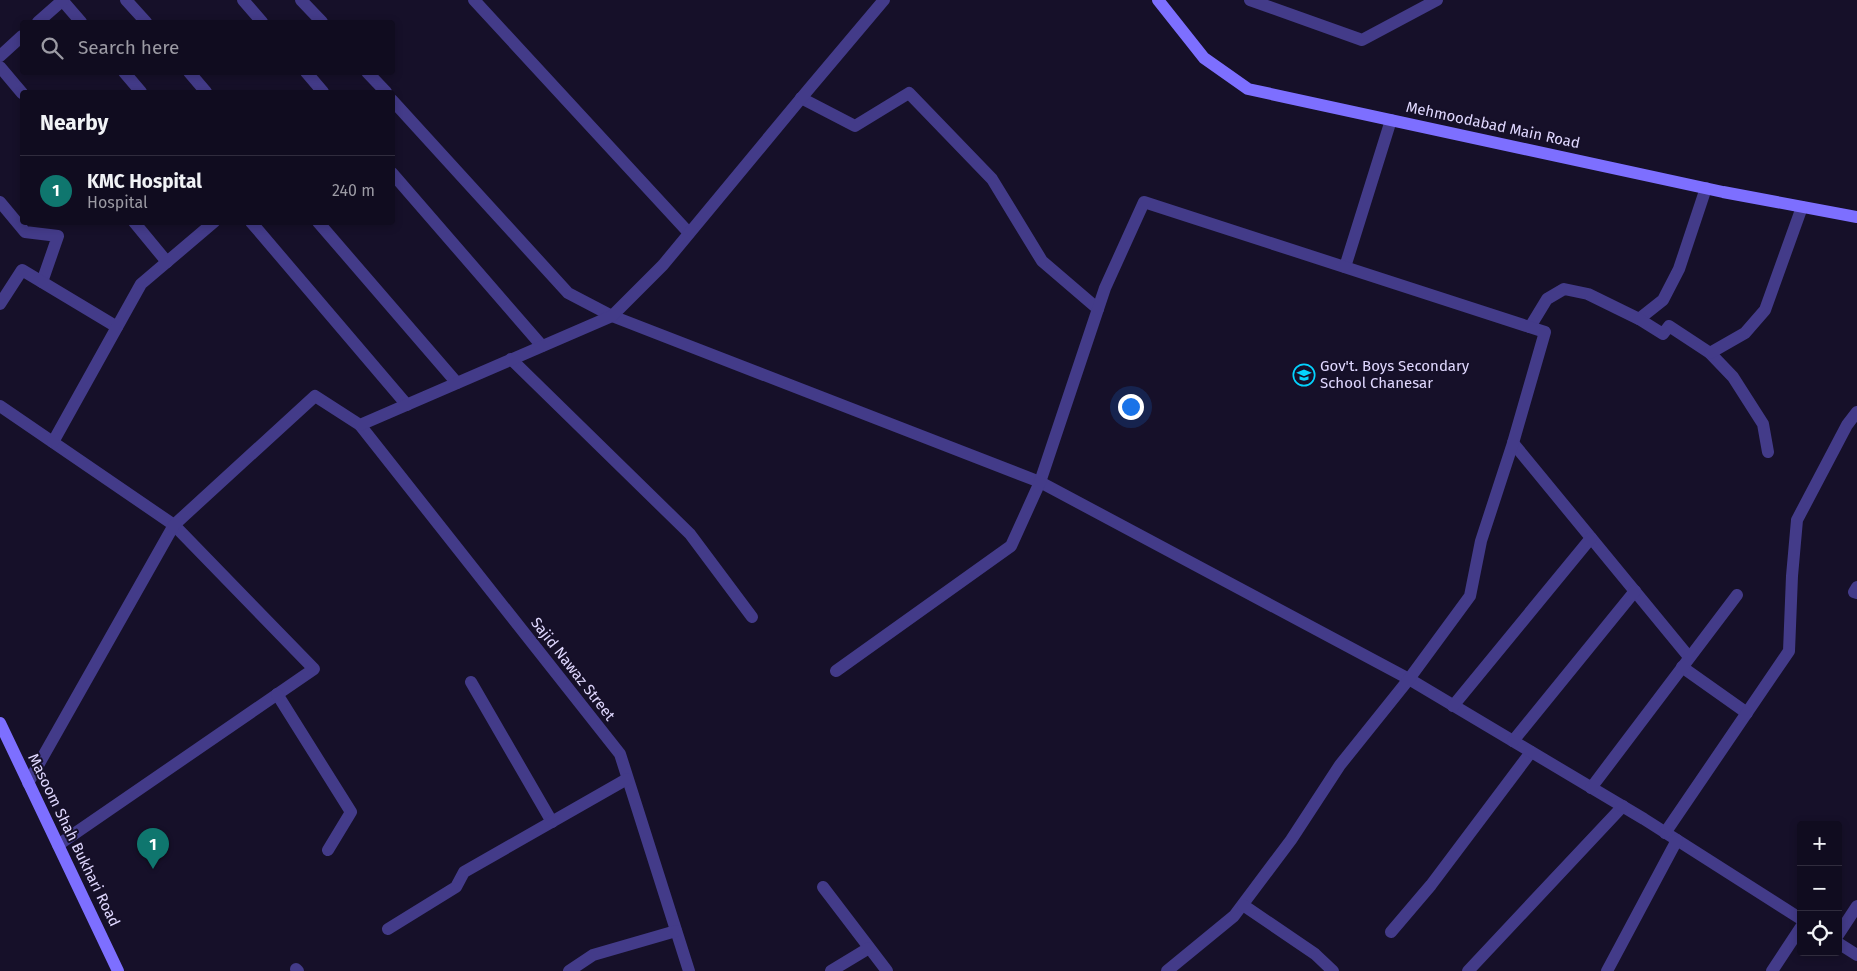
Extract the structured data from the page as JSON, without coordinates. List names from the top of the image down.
{
  "streets": {
    "main road": ["Mehmoodabad Main Road", "Masoom Shah Bukhari Road"],
    "street": ["Sajid Nawaz Street"]
  },
  "places": {
    "school or university": ["Gov't. Boys Secondary School Chanesar"]
  },
  "page": {
    "search": "Search here",
    "heading": "Nearby",
    "list": [
      {
        "mark": "1",
        "name": "KMC Hospital",
        "note": "Hospital",
        "value": "240 m"
      }
    ],
    "map_buttons": ["+", "−"],
    "pins": "1"
  }
}
